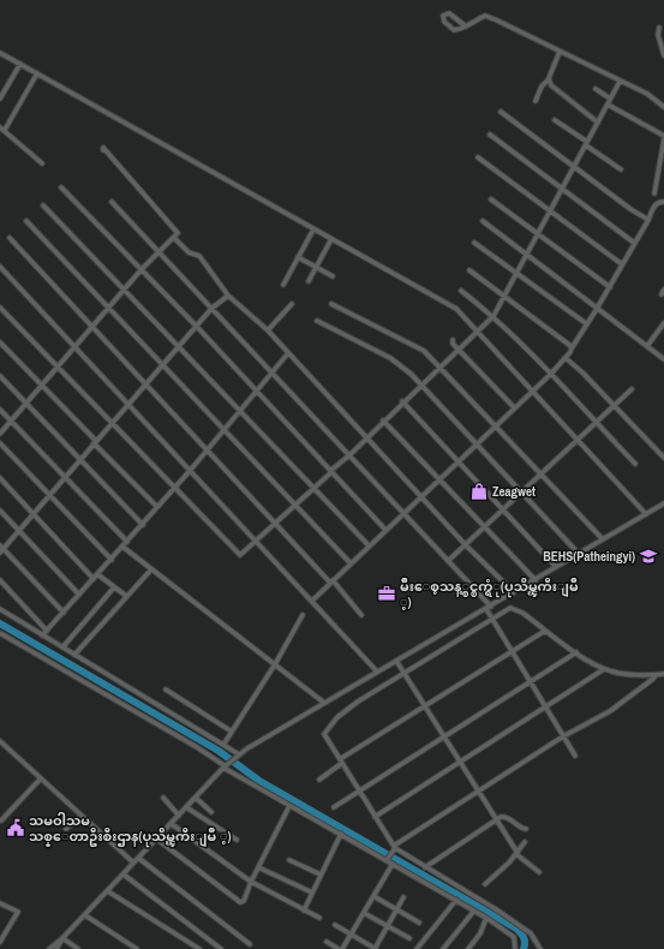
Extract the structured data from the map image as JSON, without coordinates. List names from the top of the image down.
{
  "places": {
    "shop": ["Zeagwet"],
    "school or university": ["BEHS(Patheingyi)"],
    "office": ["မ်ိဳးေစ့သန့္စင္စက္ရံု(ပုသိမ္ၾကီးျမိဳ ့)"],
    "public building": ["သမဝါသမ သစ္ေတာဦးစီးဌာန(ပုသိမ္ၾကီးျမိဳ ့)"]
  }
}
